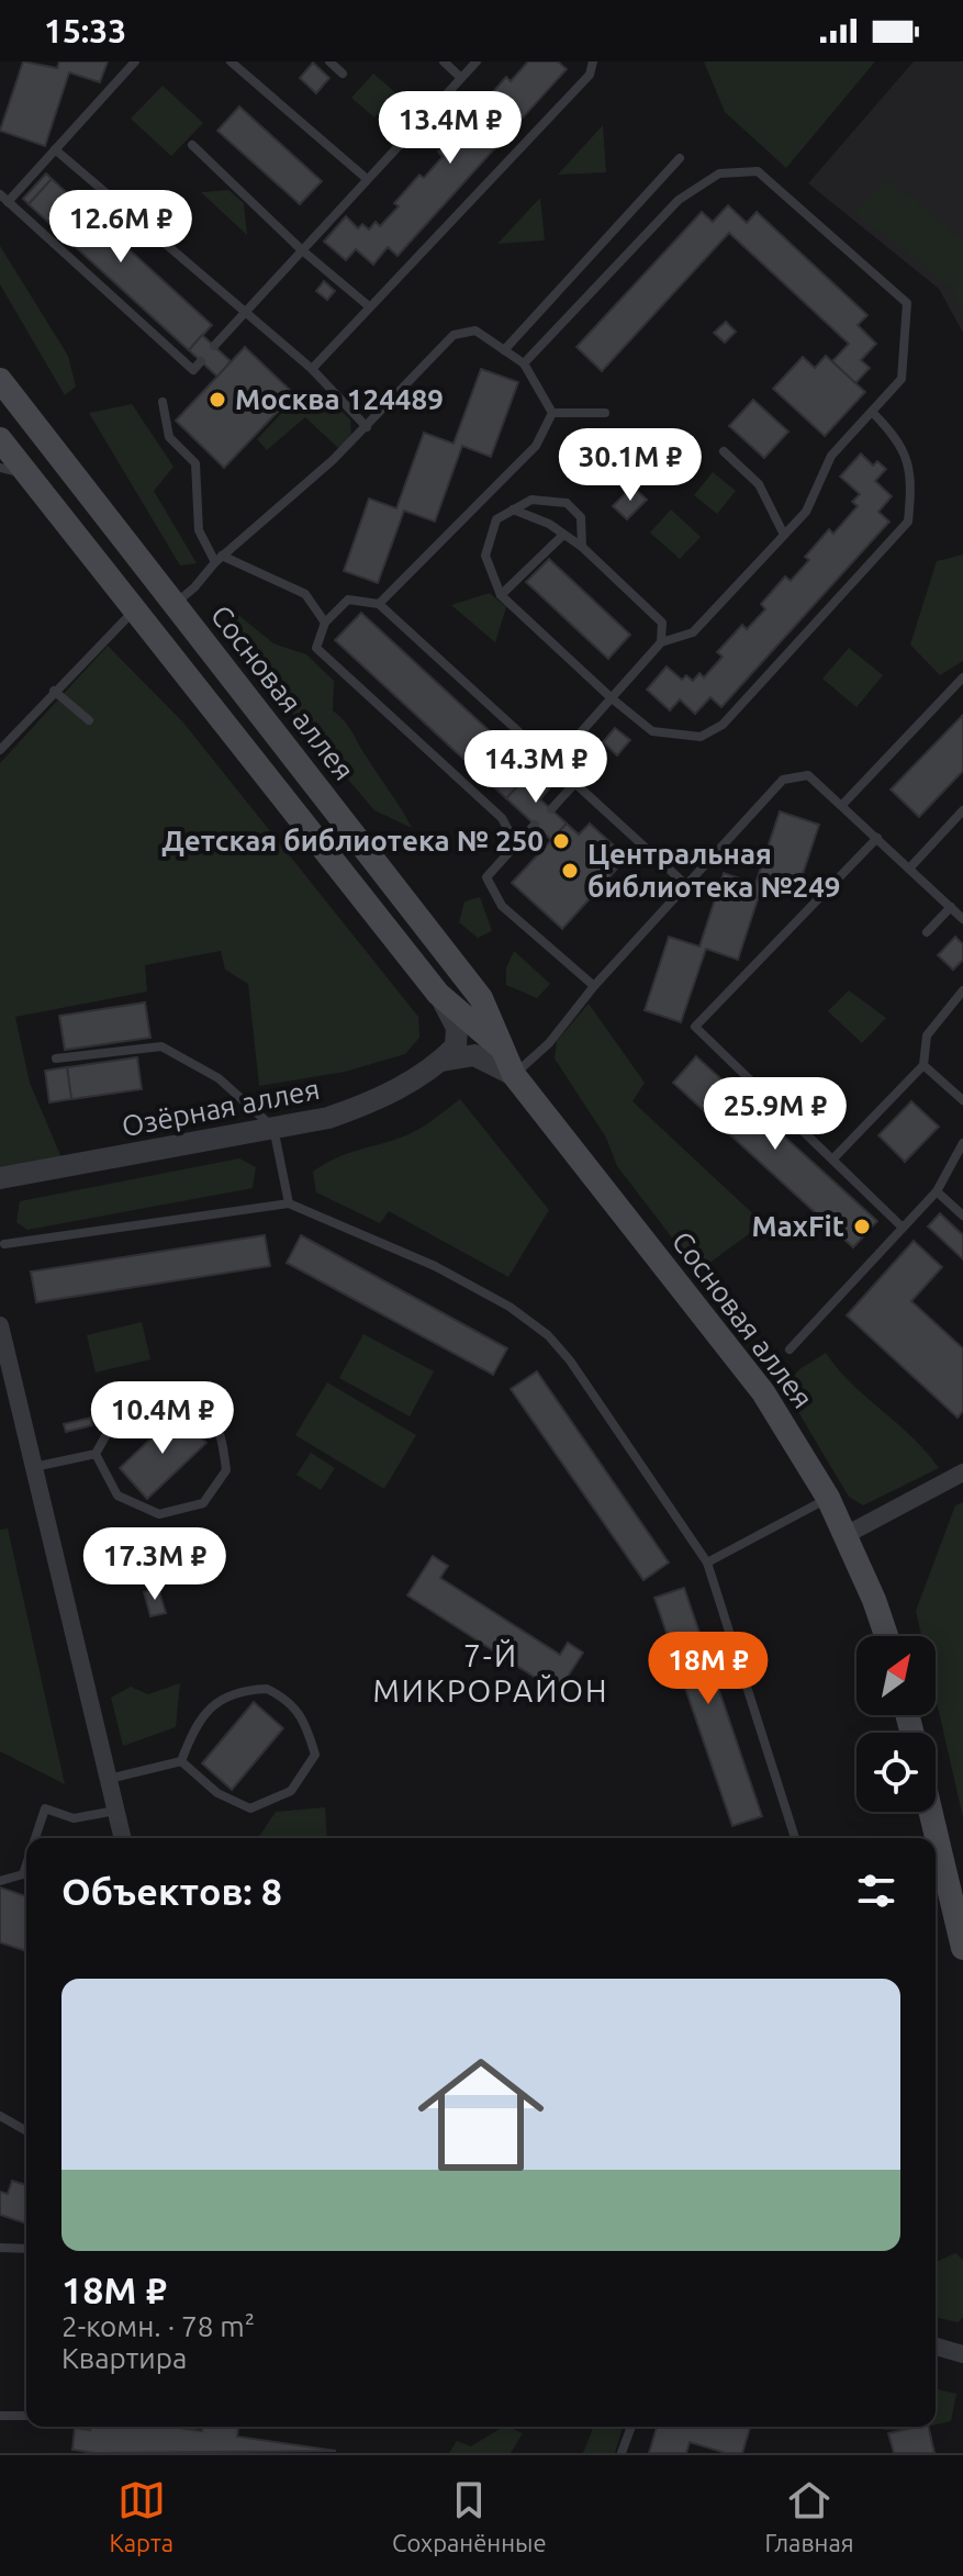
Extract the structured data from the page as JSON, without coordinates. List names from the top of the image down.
{
  "streets": {
    "main road": ["Сосновая аллея"],
    "street": ["Озёрная аллея"]
  },
  "districts": ["7-Й МИКРОРАЙОН"],
  "places": [
    "Москва 124489",
    "Детская библиотека № 250",
    "Центральная библиотека №249",
    "MaxFit"
  ],
  "north": "top right",
  "page": {
    "status": "15:33",
    "price": [
      "13.4M ₽",
      "12.6M ₽",
      "30.1M ₽",
      "14.3M ₽",
      "25.9M ₽",
      "10.4M ₽",
      "17.3M ₽",
      "18M ₽"
    ],
    "heading": "Объектов: 8",
    "list": [
      {
        "name": "18M ₽",
        "note": "2-комн. · 78 m² · Квартира"
      }
    ],
    "tabs": ["Карта", "Сохранённые", "Главная"]
  }
}
